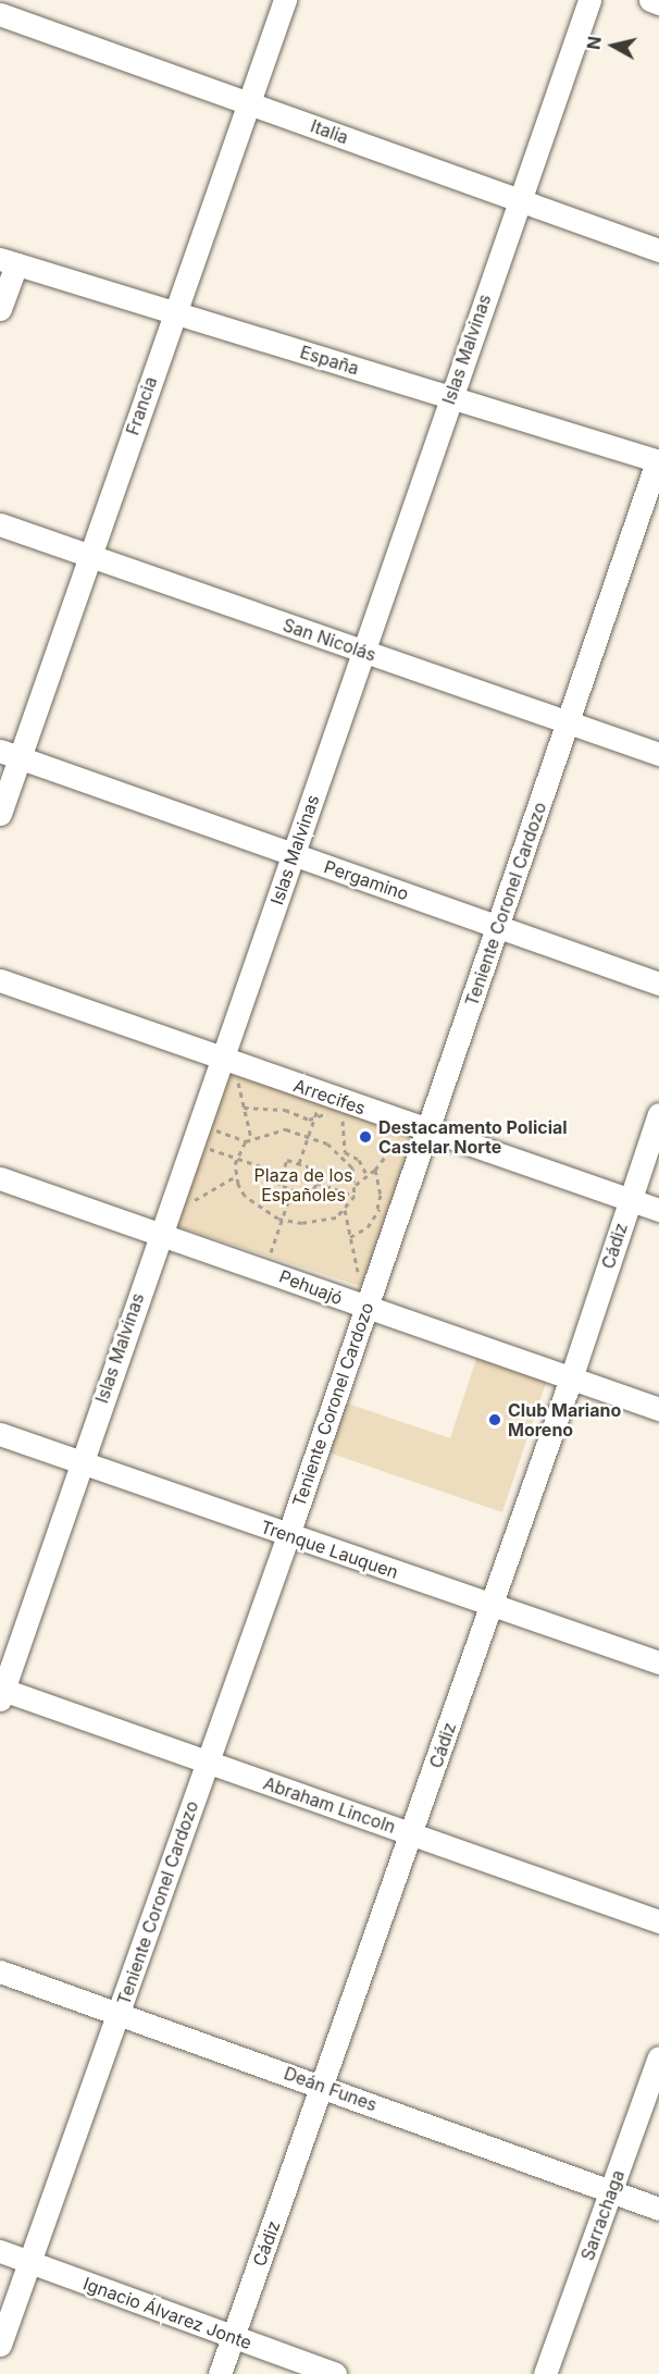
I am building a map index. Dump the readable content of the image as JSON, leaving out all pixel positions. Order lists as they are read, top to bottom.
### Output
{
  "streets": {
    "street": [
      "Italia",
      "Islas Malvinas",
      "España",
      "Francia",
      "San Nicolás",
      "Pergamino",
      "Teniente Coronel Cardozo",
      "Arrecifes",
      "Cádiz",
      "Pehuajó",
      "Trenque Lauquen",
      "Abraham Lincoln",
      "Deán Funes",
      "Sarrachaga",
      "Ignacio Álvarez Jonte"
    ]
  },
  "crossings": [
    ["Italia", "Islas Malvinas"],
    ["Italia", "Francia"],
    ["Islas Malvinas", "España"],
    ["Islas Malvinas", "San Nicolás"],
    ["Islas Malvinas", "Pergamino"],
    ["Islas Malvinas", "Arrecifes"],
    ["Islas Malvinas", "Pehuajó"],
    ["Islas Malvinas", "Trenque Lauquen"],
    ["Islas Malvinas", "Abraham Lincoln"],
    ["España", "Francia"],
    ["España", "Teniente Coronel Cardozo"],
    ["Francia", "San Nicolás"],
    ["Francia", "Pergamino"],
    ["San Nicolás", "Teniente Coronel Cardozo"],
    ["Pergamino", "Teniente Coronel Cardozo"],
    ["Teniente Coronel Cardozo", "Arrecifes"],
    ["Teniente Coronel Cardozo", "Pehuajó"],
    ["Teniente Coronel Cardozo", "Trenque Lauquen"],
    ["Teniente Coronel Cardozo", "Abraham Lincoln"],
    ["Teniente Coronel Cardozo", "Deán Funes"],
    ["Teniente Coronel Cardozo", "Ignacio Álvarez Jonte"],
    ["Arrecifes", "Cádiz"],
    ["Cádiz", "Pehuajó"],
    ["Cádiz", "Trenque Lauquen"],
    ["Cádiz", "Abraham Lincoln"],
    ["Cádiz", "Deán Funes"],
    ["Cádiz", "Ignacio Álvarez Jonte"],
    ["Deán Funes", "Sarrachaga"]
  ],
  "parks": ["Plaza de los Españoles"],
  "places": ["Destacamento Policial Castelar Norte", "Club Mariano Moreno"],
  "north": "left"
}
